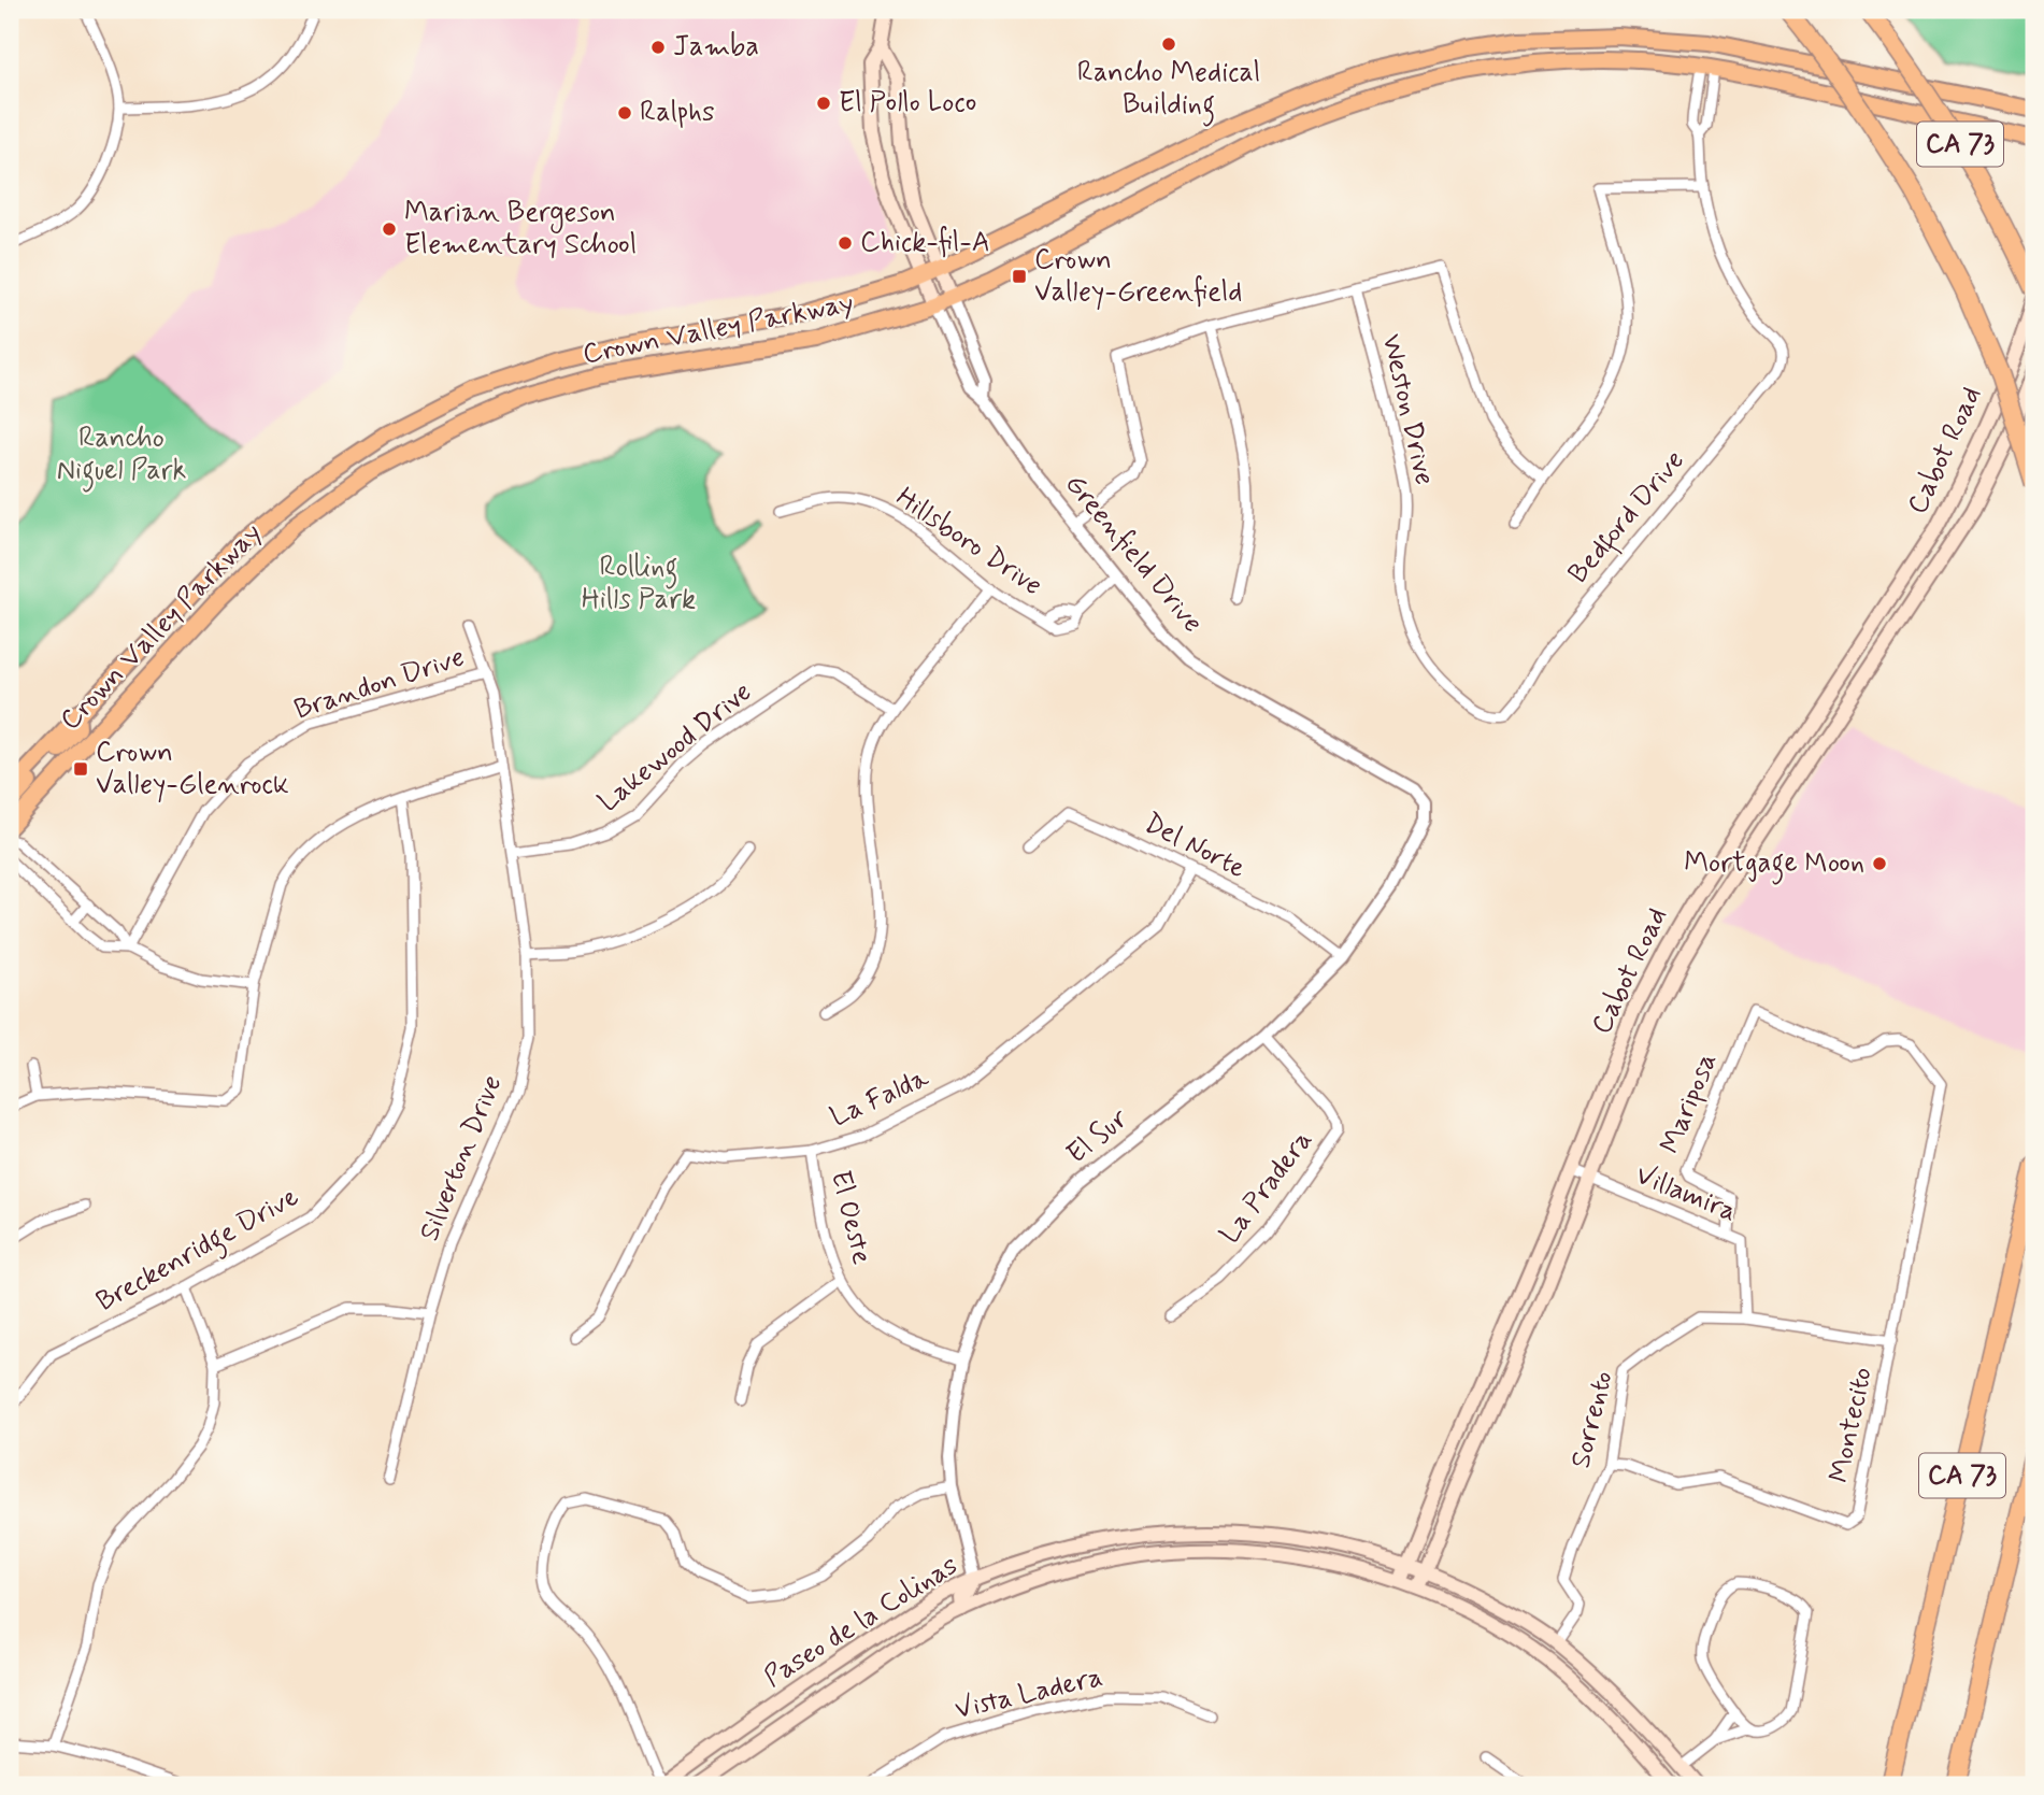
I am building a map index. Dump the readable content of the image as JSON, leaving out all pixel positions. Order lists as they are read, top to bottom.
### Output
{
  "streets": {
    "highway": ["CA 73"],
    "main road": [
      "Crown Valley Parkway",
      "Cabot Road",
      "Greenfield Drive",
      "Paseo de la Colinas"
    ],
    "street": [
      "Weston Drive",
      "Bedford Drive",
      "Hillsboro Drive",
      "Brandon Drive",
      "Lakewood Drive",
      "Del Norte",
      "La Falda",
      "Mariposa",
      "El Sur",
      "Silverton Drive",
      "La Pradera",
      "Villamira",
      "El Oeste",
      "Breckenridge Drive",
      "Sorrento",
      "Montecito",
      "Vista Ladera"
    ]
  },
  "crossings": [
    ["Crown Valley Parkway", "Greenfield Drive"],
    ["Weston Drive", "Bedford Drive"],
    ["Cabot Road", "Villamira"],
    ["Cabot Road", "Paseo de la Colinas"],
    ["Hillsboro Drive", "Greenfield Drive"],
    ["Greenfield Drive", "El Sur"],
    ["Brandon Drive", "Silverton Drive"],
    ["Lakewood Drive", "Silverton Drive"],
    ["Del Norte", "La Falda"],
    ["Del Norte", "El Sur"],
    ["La Falda", "El Oeste"],
    ["Mariposa", "Villamira"],
    ["Mariposa", "Montecito"],
    ["El Sur", "La Pradera"],
    ["El Sur", "El Oeste"],
    ["El Sur", "Paseo de la Colinas"],
    ["Villamira", "Sorrento"],
    ["Sorrento", "Montecito"],
    ["Sorrento", "Paseo de la Colinas"]
  ],
  "parks": ["Rancho Niguel Park", "Rolling Hills Park"],
  "places": {
    "other": [
      "Rancho Medical Building",
      "Jamba",
      "El Pollo Loco",
      "Ralphs",
      "Marian Bergeson Elementary School",
      "Chick-fil-A",
      "Mortgage Moon"
    ],
    "transit": ["Crown Valley-Greenfield", "Crown Valley-Glenrock"]
  }
}
